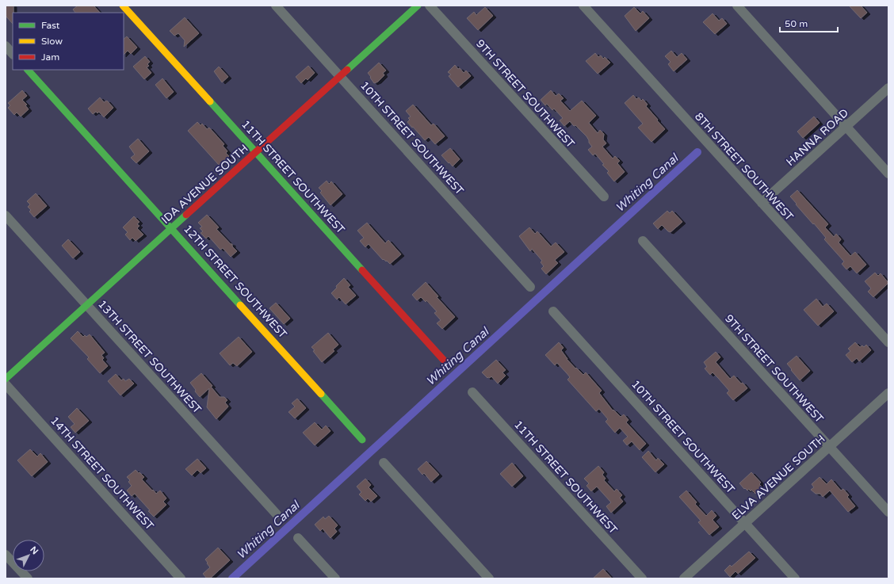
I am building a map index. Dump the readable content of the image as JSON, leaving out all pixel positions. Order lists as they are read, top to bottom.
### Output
{
  "streets": {
    "street": [
      "9TH STREET SOUTHWEST",
      "HANNA ROAD",
      "10TH STREET SOUTHWEST",
      "8TH STREET SOUTHWEST",
      "11TH STREET SOUTHWEST",
      "IDA AVENUE SOUTH",
      "12TH STREET SOUTHWEST",
      "13TH STREET SOUTHWEST",
      "14TH STREET SOUTHWEST",
      "ELVA AVENUE SOUTH"
    ]
  },
  "crossings": [
    ["9TH STREET SOUTHWEST", "ELVA AVENUE SOUTH"],
    ["HANNA ROAD", "8TH STREET SOUTHWEST"],
    ["10TH STREET SOUTHWEST", "IDA AVENUE SOUTH"],
    ["10TH STREET SOUTHWEST", "ELVA AVENUE SOUTH"],
    ["11TH STREET SOUTHWEST", "IDA AVENUE SOUTH"],
    ["IDA AVENUE SOUTH", "12TH STREET SOUTHWEST"],
    ["IDA AVENUE SOUTH", "13TH STREET SOUTHWEST"]
  ],
  "water": ["Whiting Canal"],
  "legend": ["Fast", "Slow", "Jam"],
  "scale_bar": "50 m",
  "north": "top right"
}
